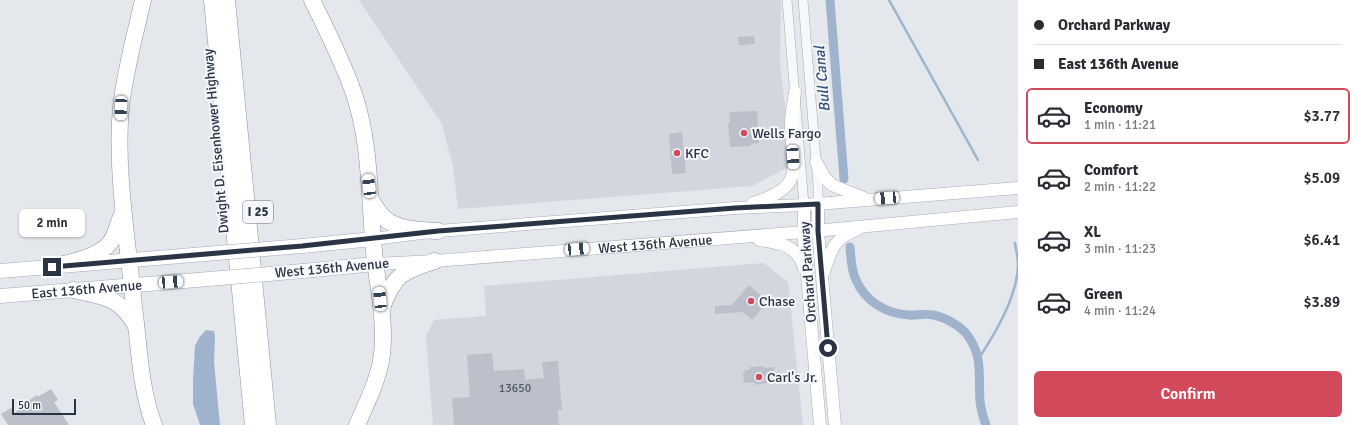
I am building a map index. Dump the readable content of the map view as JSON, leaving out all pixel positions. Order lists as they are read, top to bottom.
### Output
{
  "streets": {
    "highway": ["Dwight D. Eisenhower Highway", "I 25"],
    "main road": ["West 136th Avenue", "Orchard Parkway", "East 136th Avenue"]
  },
  "crossings": [
    ["West 136th Avenue", "Orchard Parkway"],
    ["West 136th Avenue", "East 136th Avenue"]
  ],
  "water": ["Bull Canal"],
  "places": [
    "Wells Fargo",
    "KFC",
    "Chase",
    "Carl's Jr."
  ],
  "house_numbers": ["13650"],
  "scale_bar": "50 m",
  "page": {
    "banner": ["Orchard Parkway", "East 136th Avenue"],
    "list": [
      {
        "name": "Economy",
        "note": "1 min · 11:21",
        "value": "$3.77"
      },
      {
        "name": "Comfort",
        "note": "2 min · 11:22",
        "value": "$5.09"
      },
      {
        "name": "XL",
        "note": "3 min · 11:23",
        "value": "$6.41"
      },
      {
        "name": "Green",
        "note": "4 min · 11:24",
        "value": "$3.89"
      }
    ],
    "bubble": "2 min",
    "buttons": "Confirm",
    "scale": "50 m"
  }
}
